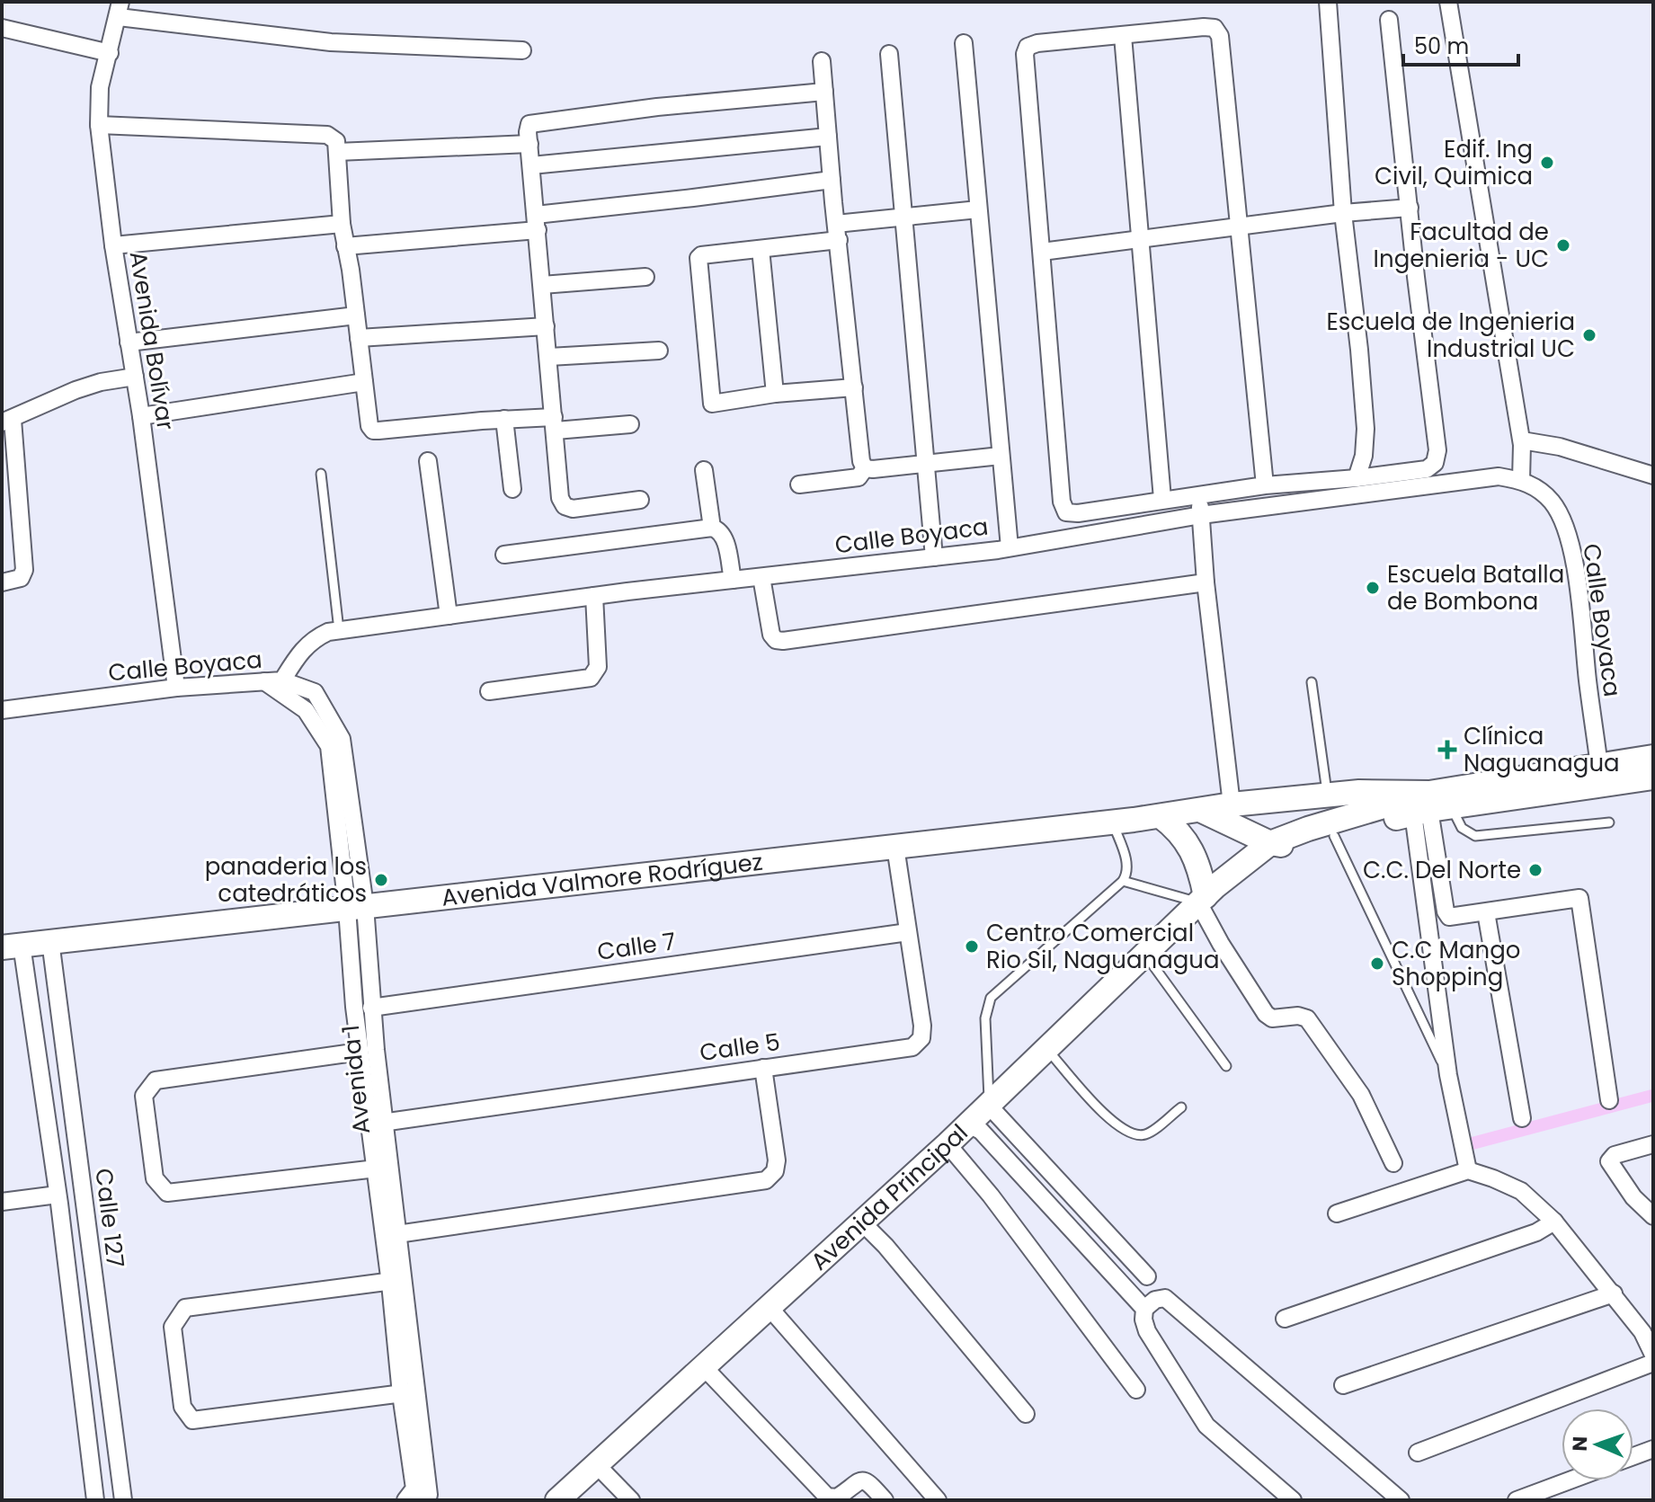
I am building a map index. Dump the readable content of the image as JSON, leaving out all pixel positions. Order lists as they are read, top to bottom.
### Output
{
  "streets": {
    "street": [
      "Avenida Bolívar",
      "Calle Boyaca",
      "Avenida Valmore Rodríguez",
      "Calle 7",
      "Calle 5",
      "Avenida 1",
      "Avenida Principal",
      "Calle 127"
    ]
  },
  "crossings": [
    ["Avenida Bolívar", "Calle Boyaca"],
    ["Calle Boyaca", "Avenida 1"],
    ["Avenida Valmore Rodríguez", "Calle 5"],
    ["Avenida Valmore Rodríguez", "Avenida 1"],
    ["Avenida Valmore Rodríguez", "Avenida Principal"],
    ["Avenida Valmore Rodríguez", "Calle 127"],
    ["Calle 7", "Calle 5"],
    ["Calle 7", "Avenida 1"],
    ["Calle 5", "Avenida 1"]
  ],
  "places": {
    "other": [
      "Edif. Ing Civil, Quimica",
      "Facultad de Ingenieria - UC",
      "Escuela de Ingenieria Industrial UC",
      "Escuela Batalla de Bombona",
      "C.C. Del Norte",
      "panaderia los catedráticos",
      "Centro Comercial Rio Sil, Naguanagua",
      "C.C Mango Shopping"
    ],
    "health": ["Clínica Naguanagua"]
  },
  "scale_bar": "50 m",
  "north": "left"
}
